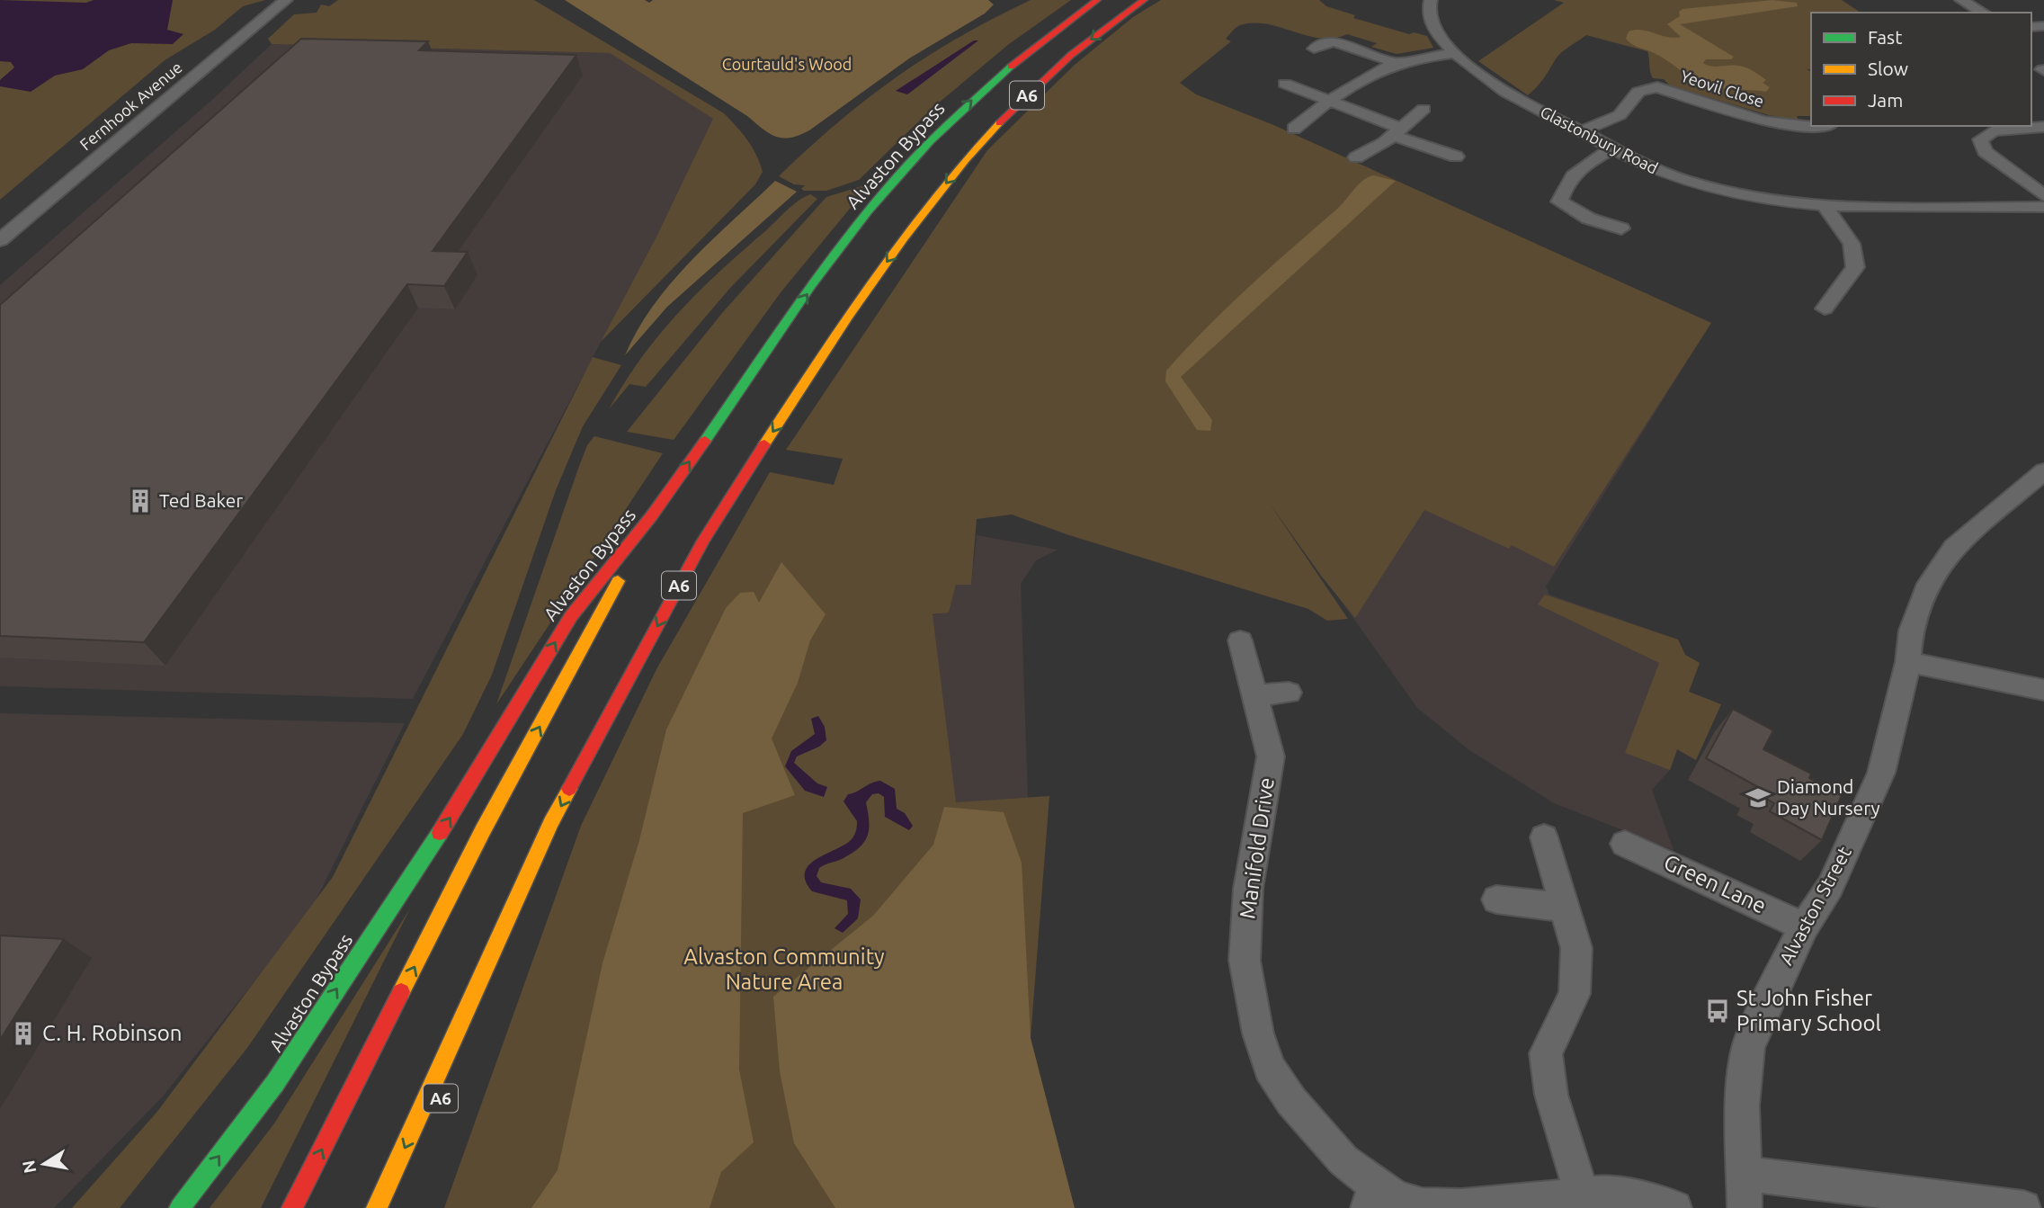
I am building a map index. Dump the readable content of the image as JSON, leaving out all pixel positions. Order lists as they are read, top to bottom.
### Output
{
  "streets": {
    "highway": ["A6", "Alvaston Bypass"],
    "street": [
      "Yeovil Close",
      "Fernhook Avenue",
      "Glastonbury Road",
      "Manifold Drive",
      "Green Lane",
      "Alvaston Street"
    ]
  },
  "crossings": [
    ["Yeovil Close", "Glastonbury Road"],
    ["Green Lane", "Alvaston Street"]
  ],
  "parks": ["Courtauld's Wood", "Alvaston Community Nature Area"],
  "places": {
    "building": ["Ted Baker", "C. H. Robinson"],
    "school or university": ["Diamond Day Nursery"],
    "bus stop": ["St John Fisher Primary School"]
  },
  "legend": ["Fast", "Slow", "Jam"],
  "north": "left"
}
